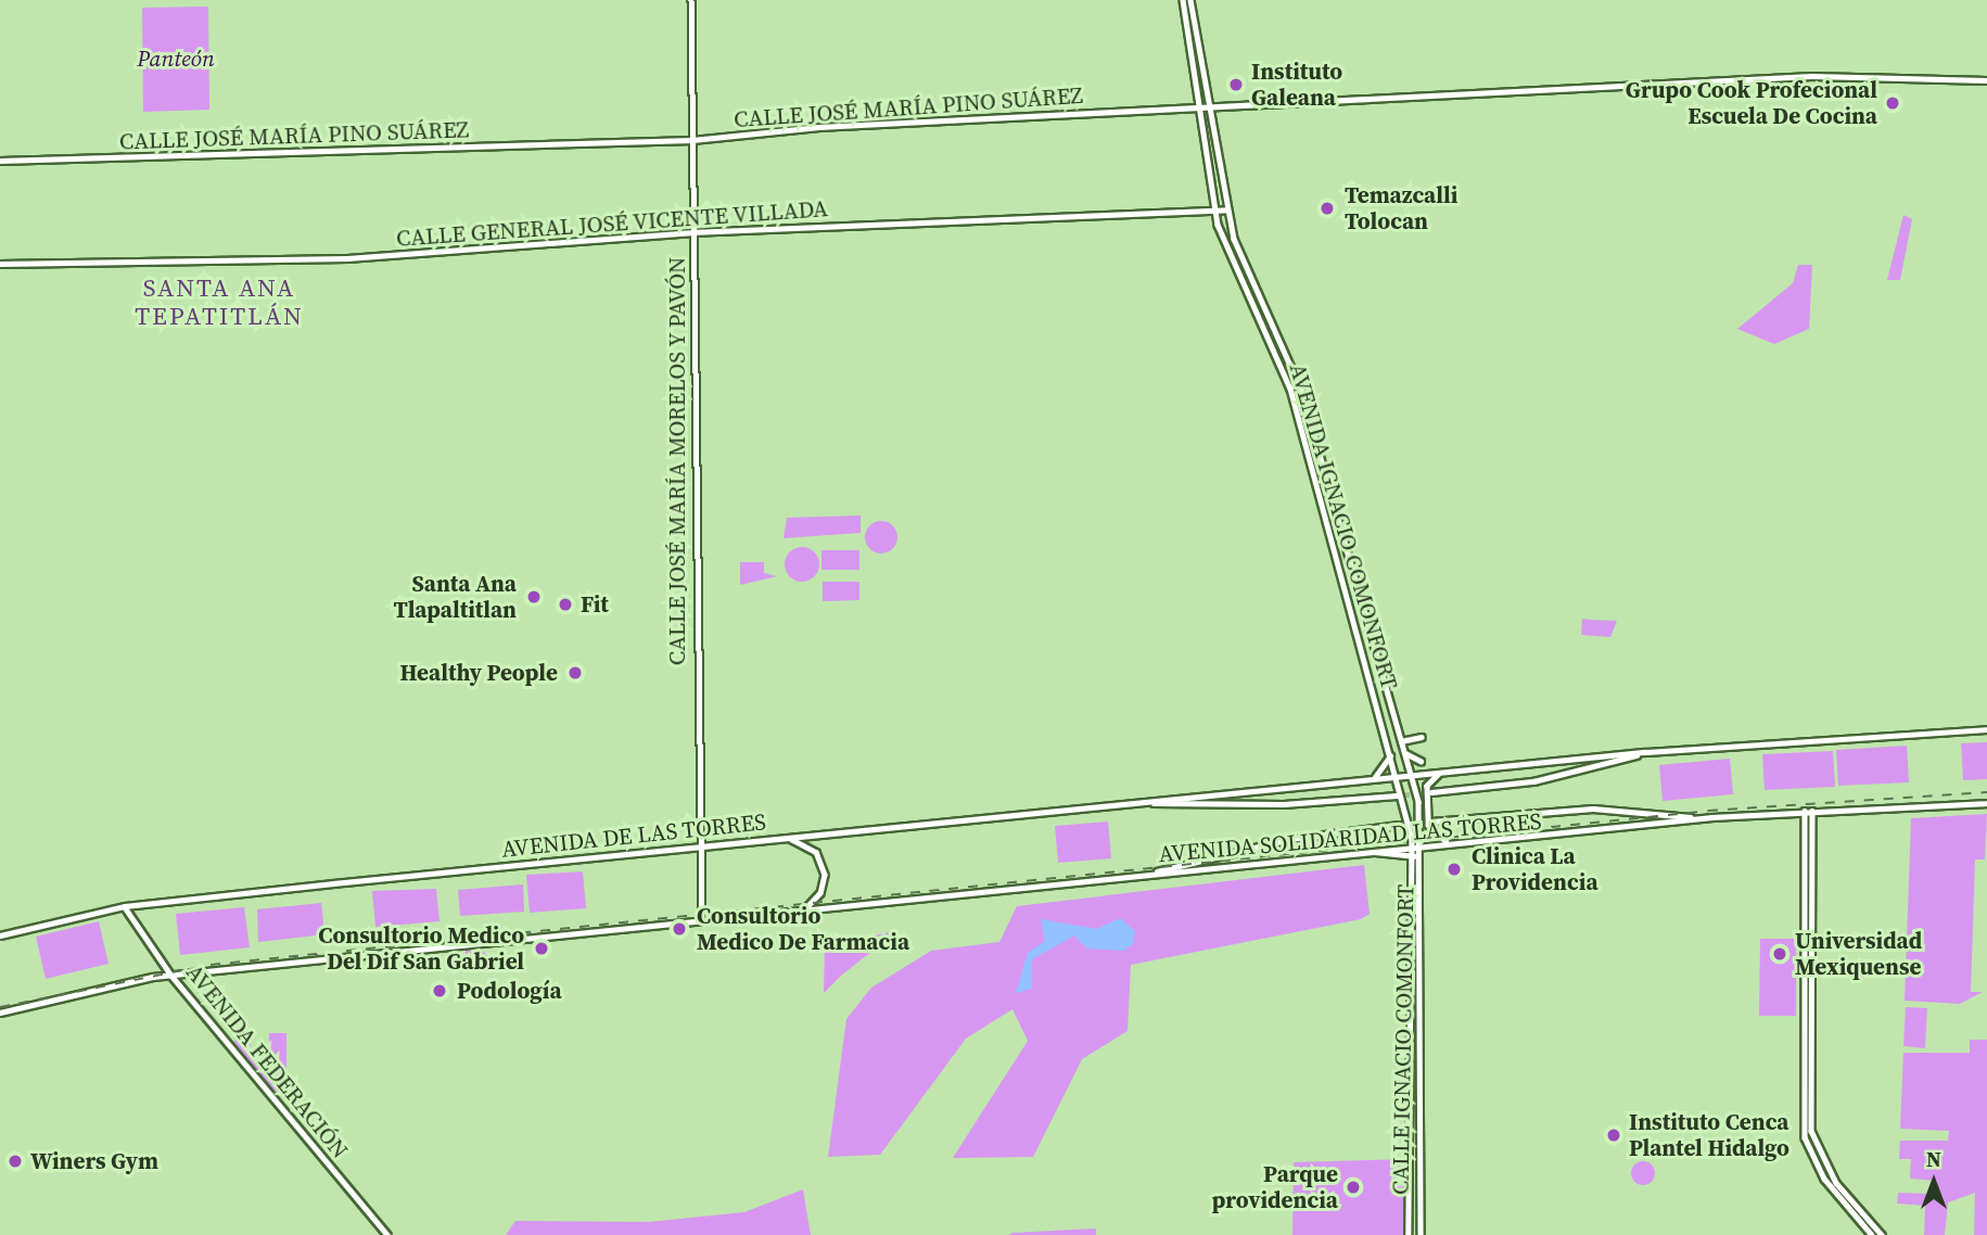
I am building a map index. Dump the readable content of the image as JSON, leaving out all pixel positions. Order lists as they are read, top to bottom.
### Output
{
  "streets": {
    "main road": [
      "CALLE JOSÉ MARÍA PINO SUÁREZ",
      "CALLE GENERAL JOSÉ VICENTE VILLADA",
      "CALLE JOSÉ MARÍA MORELOS Y PAVÓN",
      "AVENIDA IGNACIO COMONFORT",
      "AVENIDA DE LAS TORRES",
      "AVENIDA SOLIDARIDAD LAS TORRES",
      "CALLE IGNACIO COMONFORT",
      "AVENIDA FEDERACIÓN"
    ]
  },
  "crossings": [
    ["CALLE JOSÉ MARÍA PINO SUÁREZ", "CALLE JOSÉ MARÍA MORELOS Y PAVÓN"],
    ["CALLE JOSÉ MARÍA PINO SUÁREZ", "AVENIDA IGNACIO COMONFORT"],
    ["CALLE GENERAL JOSÉ VICENTE VILLADA", "CALLE JOSÉ MARÍA MORELOS Y PAVÓN"],
    ["CALLE GENERAL JOSÉ VICENTE VILLADA", "AVENIDA IGNACIO COMONFORT"],
    ["CALLE JOSÉ MARÍA MORELOS Y PAVÓN", "AVENIDA DE LAS TORRES"],
    ["AVENIDA IGNACIO COMONFORT", "AVENIDA SOLIDARIDAD LAS TORRES"],
    ["AVENIDA IGNACIO COMONFORT", "CALLE IGNACIO COMONFORT"],
    ["AVENIDA DE LAS TORRES", "AVENIDA SOLIDARIDAD LAS TORRES"],
    ["AVENIDA DE LAS TORRES", "AVENIDA FEDERACIÓN"],
    ["AVENIDA SOLIDARIDAD LAS TORRES", "CALLE IGNACIO COMONFORT"]
  ],
  "districts": ["SANTA ANA TEPATITLÁN"],
  "parks": ["Panteón"],
  "places": [
    "Instituto Galeana",
    "Grupo Cook Profecional Escuela De Cocina",
    "Temazcalli Tolocan",
    "Santa Ana Tlapaltitlan",
    "Fit",
    "Healthy People",
    "Clinica La Providencia",
    "Consultorio Medico De Farmacia",
    "Consultorio Medico Del Dif San Gabriel",
    "Universidad Mexiquense",
    "Podología",
    "Instituto Cenca Plantel Hidalgo",
    "Winers Gym",
    "Parque providencia"
  ],
  "north": "top"
}
